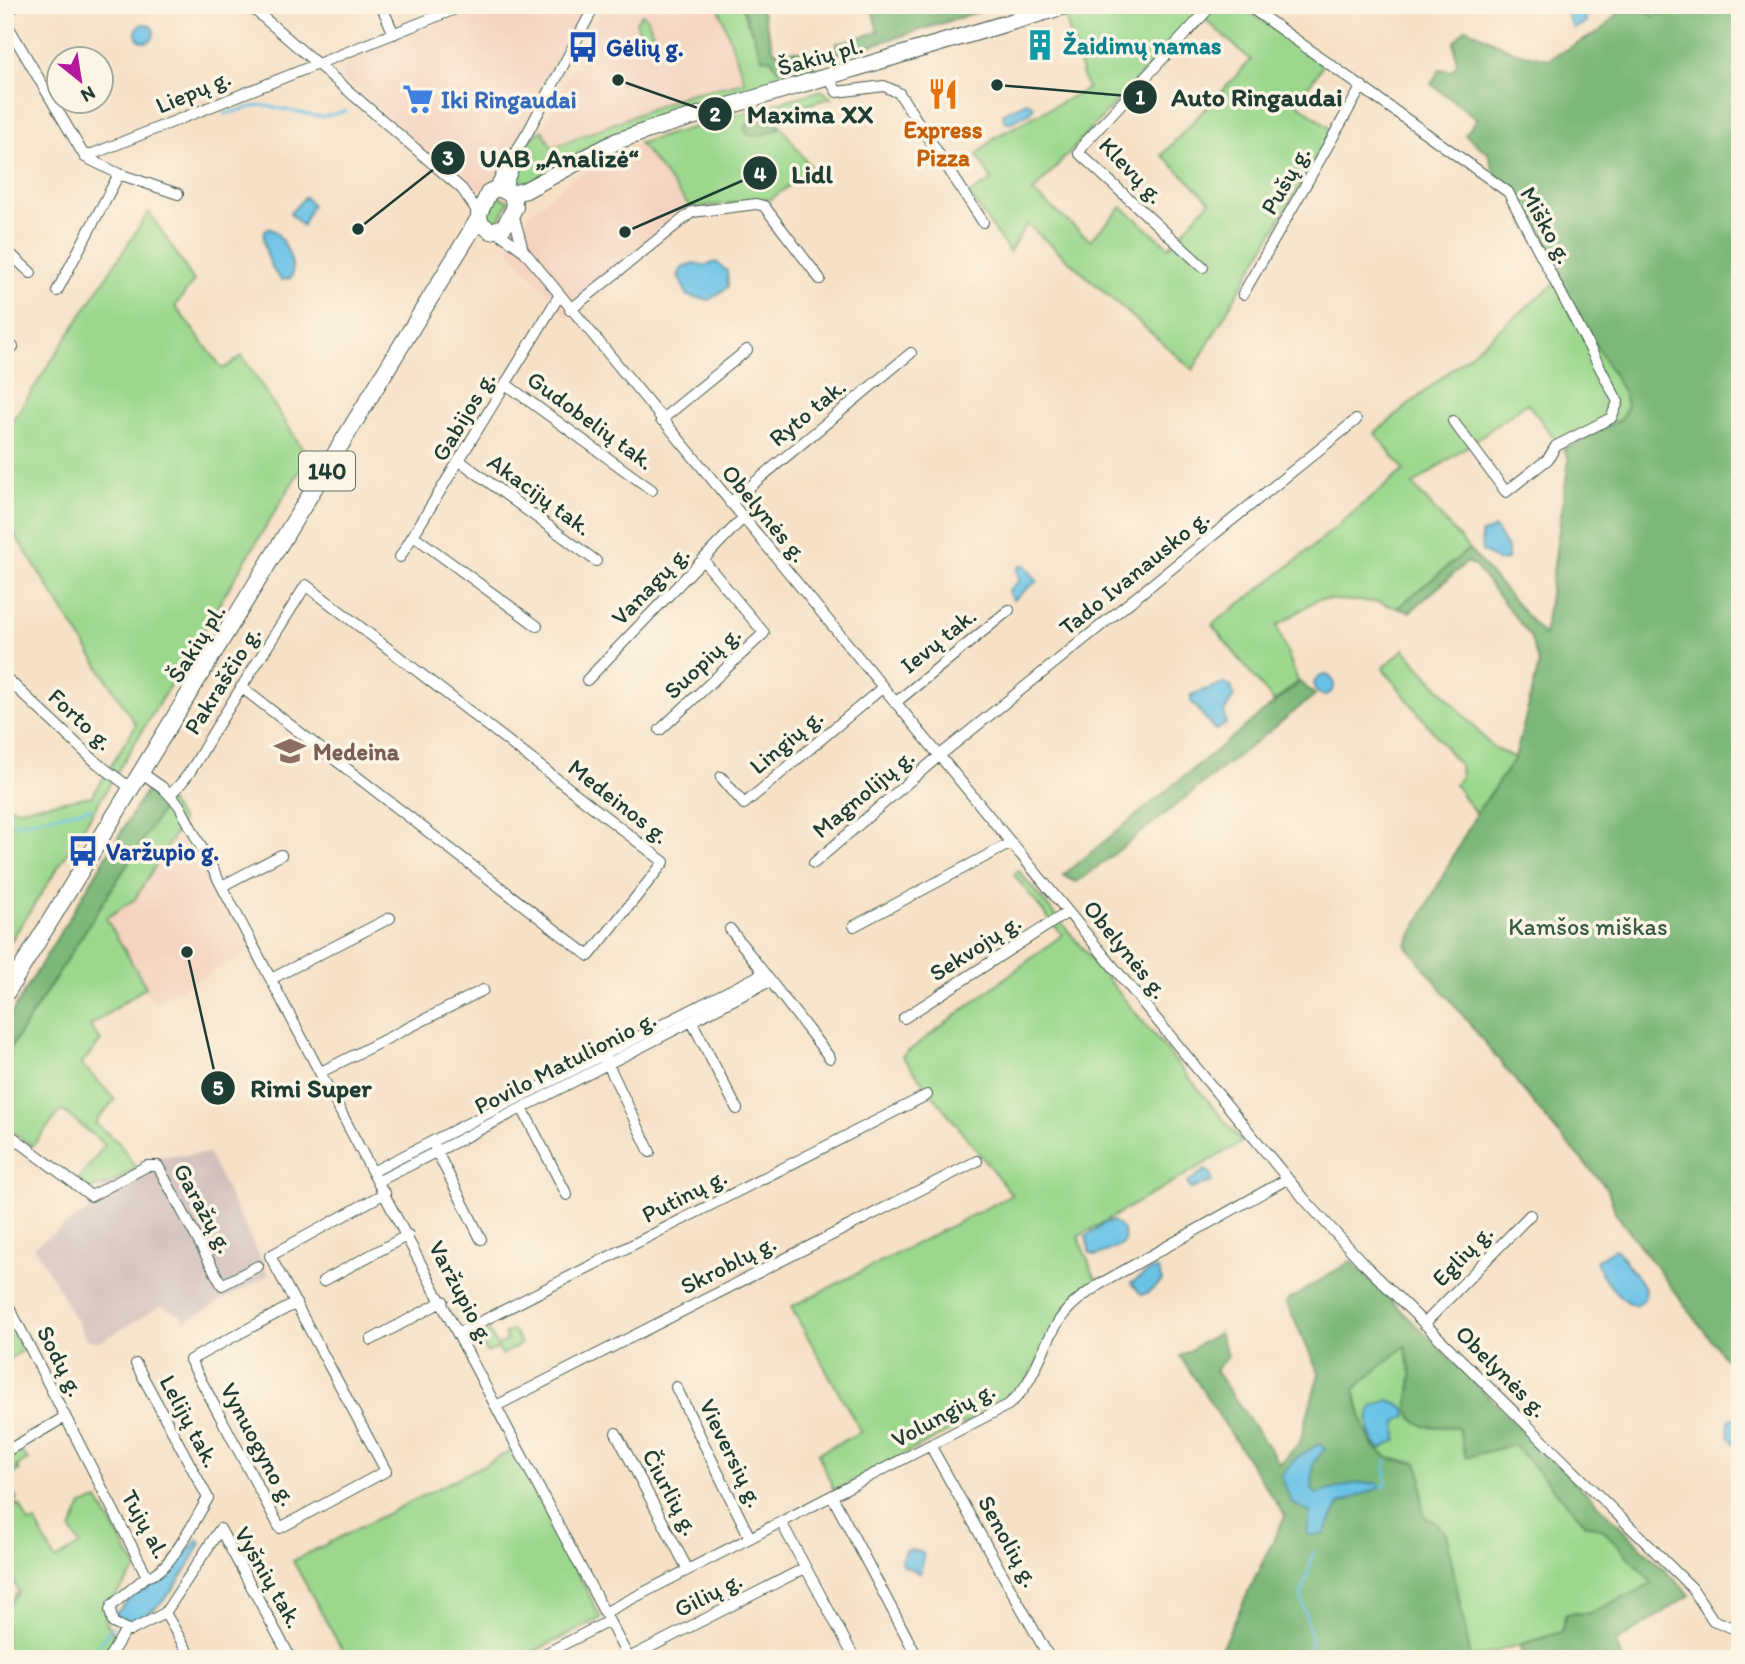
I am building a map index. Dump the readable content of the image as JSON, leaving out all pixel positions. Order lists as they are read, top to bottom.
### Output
{
  "streets": {
    "main road": ["Šakių pl.", "140"],
    "street": [
      "Liepų g.",
      "Klevų g.",
      "Pušų g.",
      "Miško g.",
      "Ryto tak.",
      "Gabijos g.",
      "Gudobelių tak.",
      "Akacijų tak.",
      "Obelynės g.",
      "Tado Ivanausko g.",
      "Vanagų g.",
      "Ievų tak.",
      "Suopių g.",
      "Pakraščio g.",
      "Forto g.",
      "Lingių g.",
      "Magnolijų g.",
      "Medeinos g.",
      "Sekvojų g.",
      "Povilo Matulionio g.",
      "Putinų g.",
      "Garažų g.",
      "Eglių g.",
      "Skroblų g.",
      "Varžupio g.",
      "Sodų g.",
      "Volungių g.",
      "Lelijų tak.",
      "Vynuogyno g.",
      "Vieversių g.",
      "Čiurlių g.",
      "Tujų al.",
      "Senolių g.",
      "Vyšnių tak.",
      "Gilių g."
    ]
  },
  "crossings": [
    ["Šakių pl.", "140"],
    ["Šakių pl.", "Obelynės g."],
    ["Šakių pl.", "Forto g."],
    ["Šakių pl.", "Varžupio g."],
    ["Pušų g.", "Miško g."],
    ["Ryto tak.", "Obelynės g."],
    ["Gabijos g.", "Gudobelių tak."],
    ["Gabijos g.", "Akacijų tak."],
    ["Gabijos g.", "Obelynės g."],
    ["140", "Obelynės g."],
    ["Obelynės g.", "Tado Ivanausko g."],
    ["Obelynės g.", "Vanagų g."],
    ["Obelynės g.", "Ievų tak."],
    ["Obelynės g.", "Lingių g."],
    ["Obelynės g.", "Magnolijų g."],
    ["Obelynės g.", "Sekvojų g."],
    ["Obelynės g.", "Eglių g."],
    ["Obelynės g.", "Volungių g."],
    ["Tado Ivanausko g.", "Magnolijų g."],
    ["Vanagų g.", "Suopių g."],
    ["Pakraščio g.", "Medeinos g."],
    ["Pakraščio g.", "Varžupio g."],
    ["Povilo Matulionio g.", "Varžupio g."],
    ["Putinų g.", "Varžupio g."],
    ["Skroblų g.", "Varžupio g."],
    ["Varžupio g.", "Volungių g."],
    ["Varžupio g.", "Vynuogyno g."],
    ["Varžupio g.", "Gilių g."],
    ["Sodų g.", "Tujų al."],
    ["Volungių g.", "Vieversių g."],
    ["Volungių g.", "Čiurlių g."],
    ["Volungių g.", "Senolių g."],
    ["Lelijų tak.", "Tujų al."]
  ],
  "parks": ["Kamšos miškas"],
  "places": {
    "building": ["Žaidimų namas"],
    "bus stop": ["Gėlių g.", "Varžupio g."],
    "other": [
      "Maxima XX",
      "Auto Ringaudai",
      "UAB „Analizė“",
      "Lidl",
      "Rimi Super"
    ],
    "restaurant": ["Express Pizza"],
    "supermarket": ["Iki Ringaudai"],
    "school or university": ["Medeina"]
  },
  "north": "bottom right"
}
